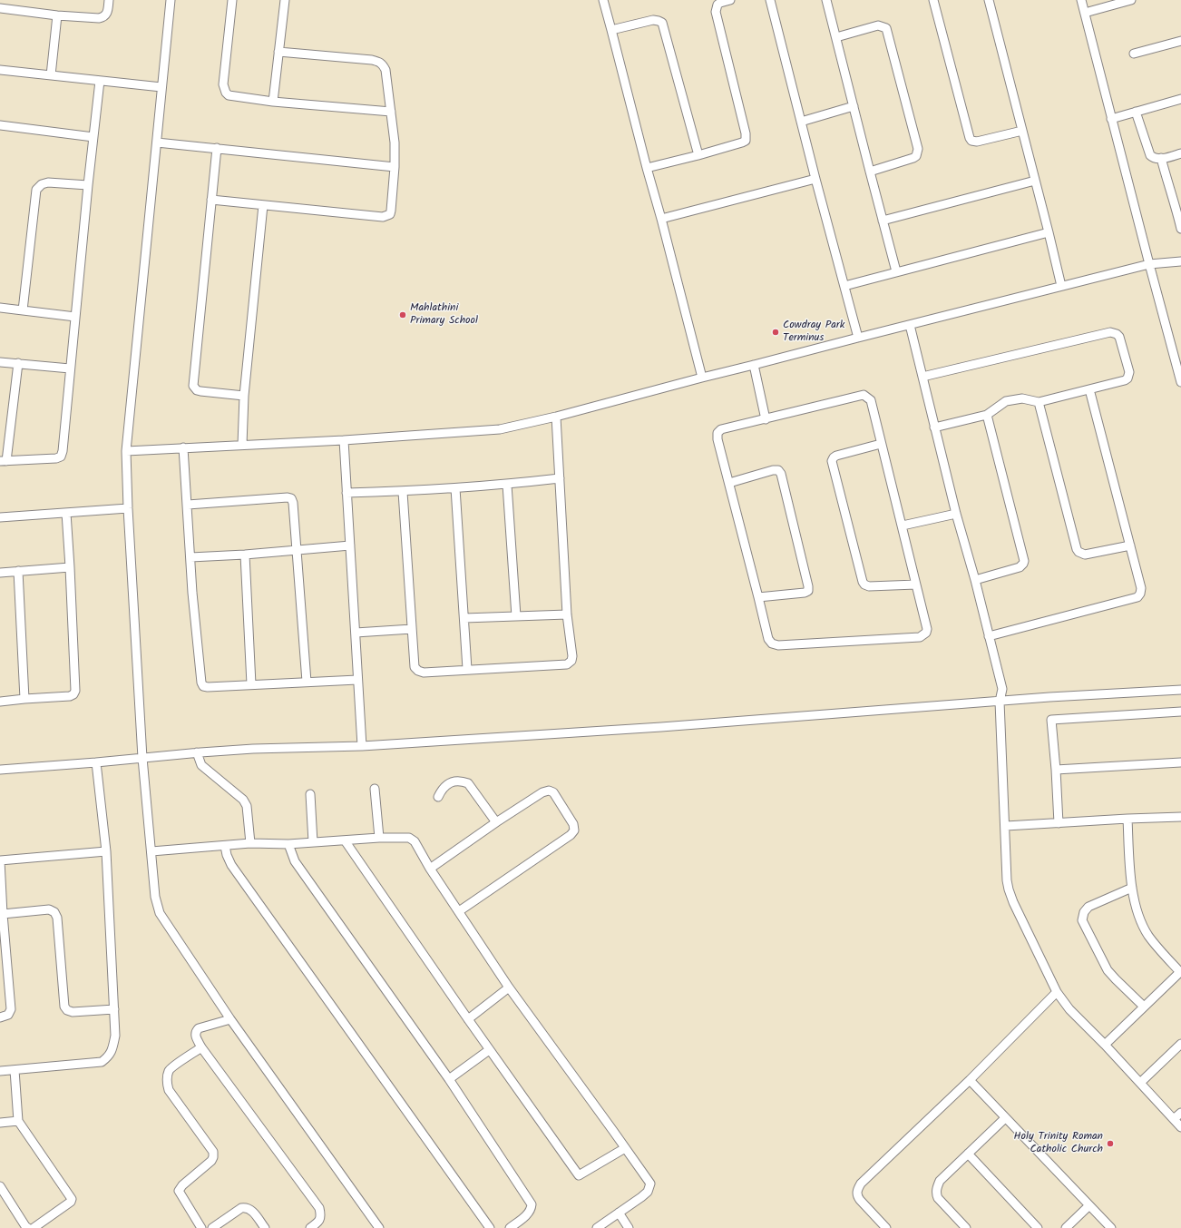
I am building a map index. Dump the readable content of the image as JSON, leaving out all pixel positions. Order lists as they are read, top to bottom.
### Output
{
  "places": ["Mahlathini Primary School", "Cowdray Park Terminus", "Holy Trinity Roman Catholic Church"]
}
